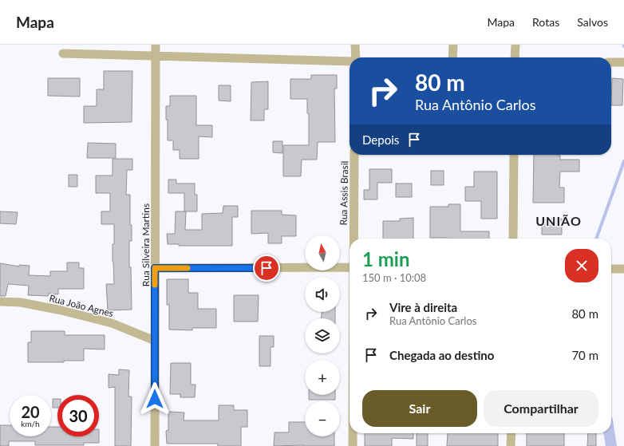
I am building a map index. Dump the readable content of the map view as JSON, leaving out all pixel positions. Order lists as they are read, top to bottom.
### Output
{
  "streets": {
    "street": ["Rua Assis Brasil", "Rua Silveira Martins", "Rua João Agnes"]
  },
  "crossings": [
    ["Rua Silveira Martins", "Rua João Agnes"]
  ],
  "districts": ["UNIÃO"],
  "north": "top",
  "page": {
    "header": "Mapa",
    "nav": ["Mapa", "Rotas", "Salvos"],
    "turn": ["80 m", "Rua Antônio Carlos"],
    "then": "Depois",
    "map_buttons": ["+", "−"],
    "heading": ["1 min", "150 m · 10:08"],
    "list": [
      {
        "name": "Vire à direita",
        "note": "Rua Antônio Carlos",
        "value": "80 m"
      },
      {
        "name": "Chegada ao destino",
        "value": "70 m"
      }
    ],
    "buttons": ["Sair", "Compartilhar"],
    "speed": "20 km/h",
    "limit": "30"
  }
}
